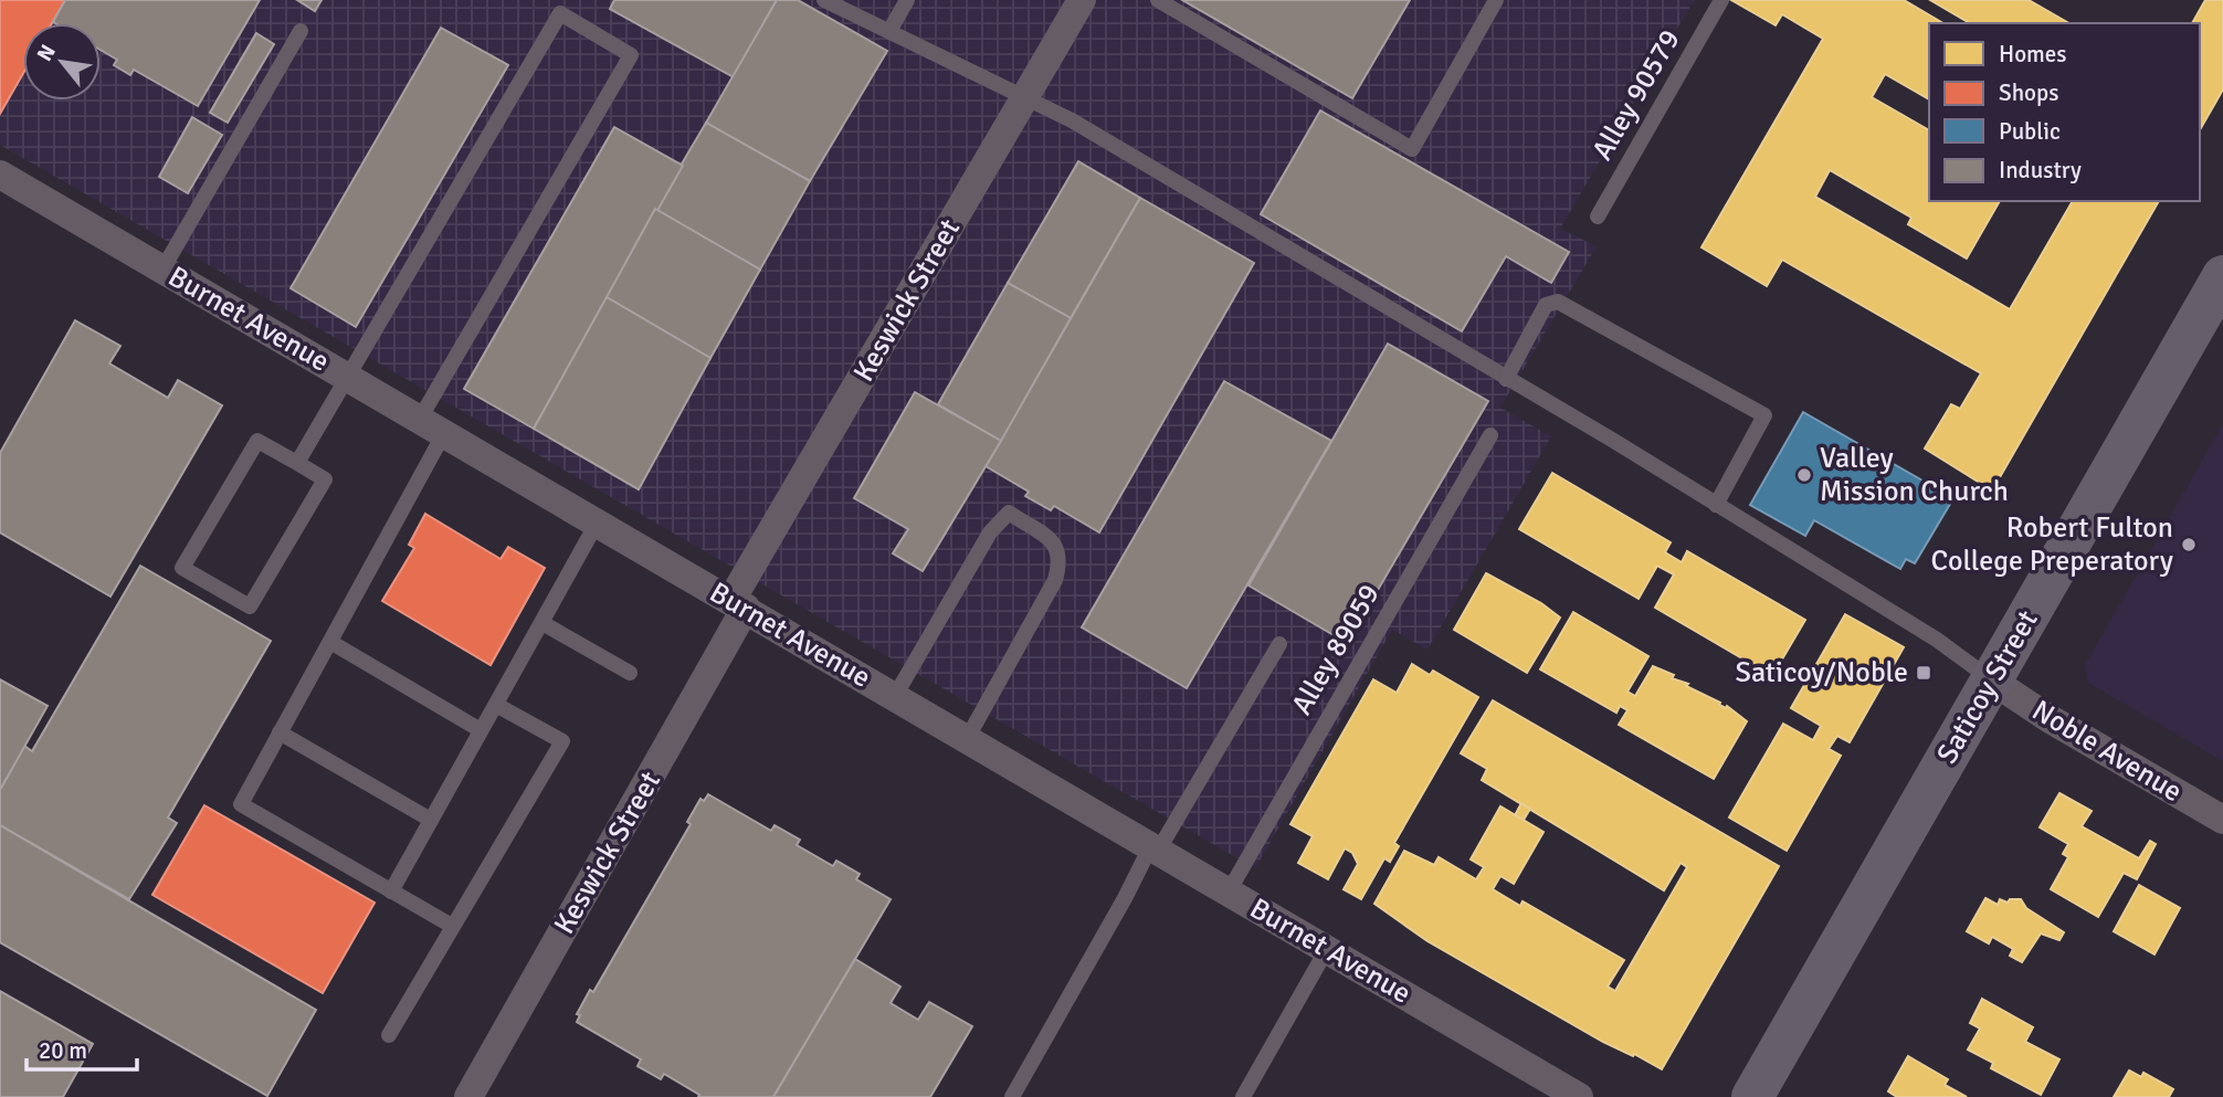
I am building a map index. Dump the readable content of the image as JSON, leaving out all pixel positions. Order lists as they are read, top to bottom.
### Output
{
  "streets": {
    "main road": ["Saticoy Street"],
    "street": ["Keswick Street", "Burnet Avenue", "Noble Avenue"],
    "lane": ["Alley 90579", "Alley 89059"]
  },
  "crossings": [
    ["Keswick Street", "Burnet Avenue"],
    ["Burnet Avenue", "Alley 89059"],
    ["Saticoy Street", "Noble Avenue"]
  ],
  "places": {
    "other": ["Valley Mission Church", "Robert Fulton College Preperatory"],
    "transit": ["Saticoy/Noble"]
  },
  "legend": [
    "Homes",
    "Shops",
    "Public",
    "Industry"
  ],
  "scale_bar": "20 m",
  "north": "top left"
}
